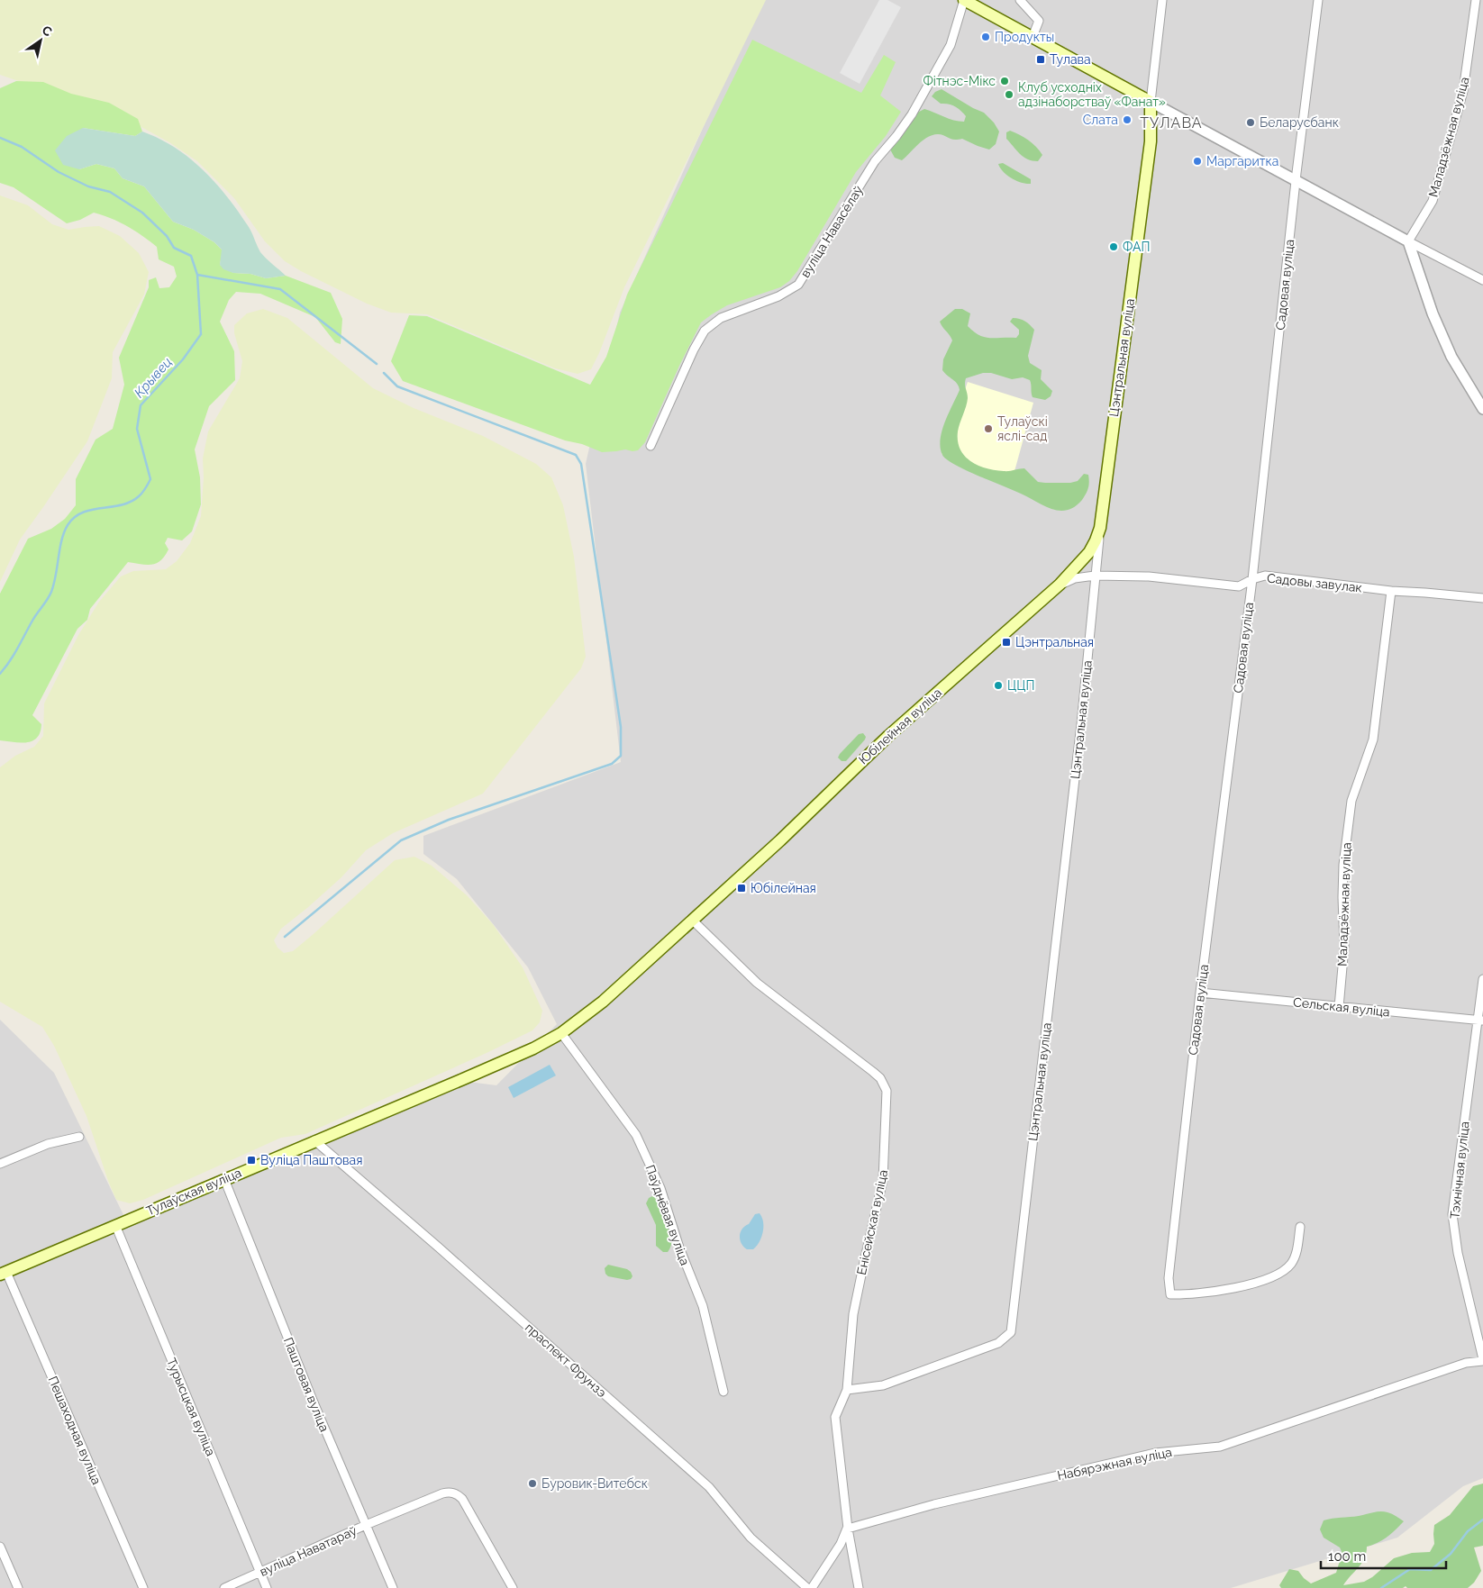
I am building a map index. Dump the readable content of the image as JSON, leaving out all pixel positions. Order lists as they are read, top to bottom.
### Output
{
  "streets": {
    "main road": ["Цэнтральная вуліца", "Юбілейная вуліца", "Тулаўская вуліца"],
    "street": [
      "Маладзёжная вуліца",
      "вуліца Навасёлаў",
      "Садовая вуліца",
      "Садовы завулак",
      "Сельская вуліца",
      "Тэхнічная вуліца",
      "Паўднёвая вуліца",
      "Енісейская вуліца",
      "праспект Фрунзэ",
      "Паштовая вуліца",
      "Турысцкая вуліца",
      "Пешаходная вуліца",
      "Набярэжная вуліца",
      "вуліца Наватараў"
    ]
  },
  "crossings": [
    ["Маладзёжная вуліца", "Садовы завулак"],
    ["Маладзёжная вуліца", "Сельская вуліца"],
    ["Садовая вуліца", "Садовы завулак"],
    ["Садовая вуліца", "Сельская вуліца"],
    ["Цэнтральная вуліца", "Садовы завулак"],
    ["Цэнтральная вуліца", "Юбілейная вуліца"],
    ["Цэнтральная вуліца", "Енісейская вуліца"],
    ["Садовы завулак", "Юбілейная вуліца"],
    ["Юбілейная вуліца", "Тулаўская вуліца"],
    ["Юбілейная вуліца", "Паўднёвая вуліца"],
    ["Юбілейная вуліца", "Енісейская вуліца"],
    ["Сельская вуліца", "Тэхнічная вуліца"],
    ["Тэхнічная вуліца", "Набярэжная вуліца"],
    ["Тулаўская вуліца", "Паўднёвая вуліца"],
    ["Тулаўская вуліца", "праспект Фрунзэ"],
    ["Тулаўская вуліца", "Паштовая вуліца"],
    ["Тулаўская вуліца", "Турысцкая вуліца"],
    ["Тулаўская вуліца", "Пешаходная вуліца"],
    ["Енісейская вуліца", "Набярэжная вуліца"],
    ["Паштовая вуліца", "вуліца Наватараў"],
    ["Турысцкая вуліца", "вуліца Наватараў"]
  ],
  "districts": ["ТУЛАВА"],
  "water": ["Крывец"],
  "places": {
    "other": [
      "Продукты",
      "Фітнэс-Мікс",
      "Клуб усходніх адзінаборстваў «Фанат»",
      "Слата",
      "Беларусбанк",
      "Маргаритка",
      "ФАП",
      "Тулаўскі яслі-сад",
      "ЦЦП",
      "Буровик-Витебск"
    ],
    "transit": [
      "Тулава",
      "Цэнтральная",
      "Юбілейная",
      "Вуліца Паштовая"
    ]
  },
  "scale_bar": "100 m",
  "north": "top right"
}
